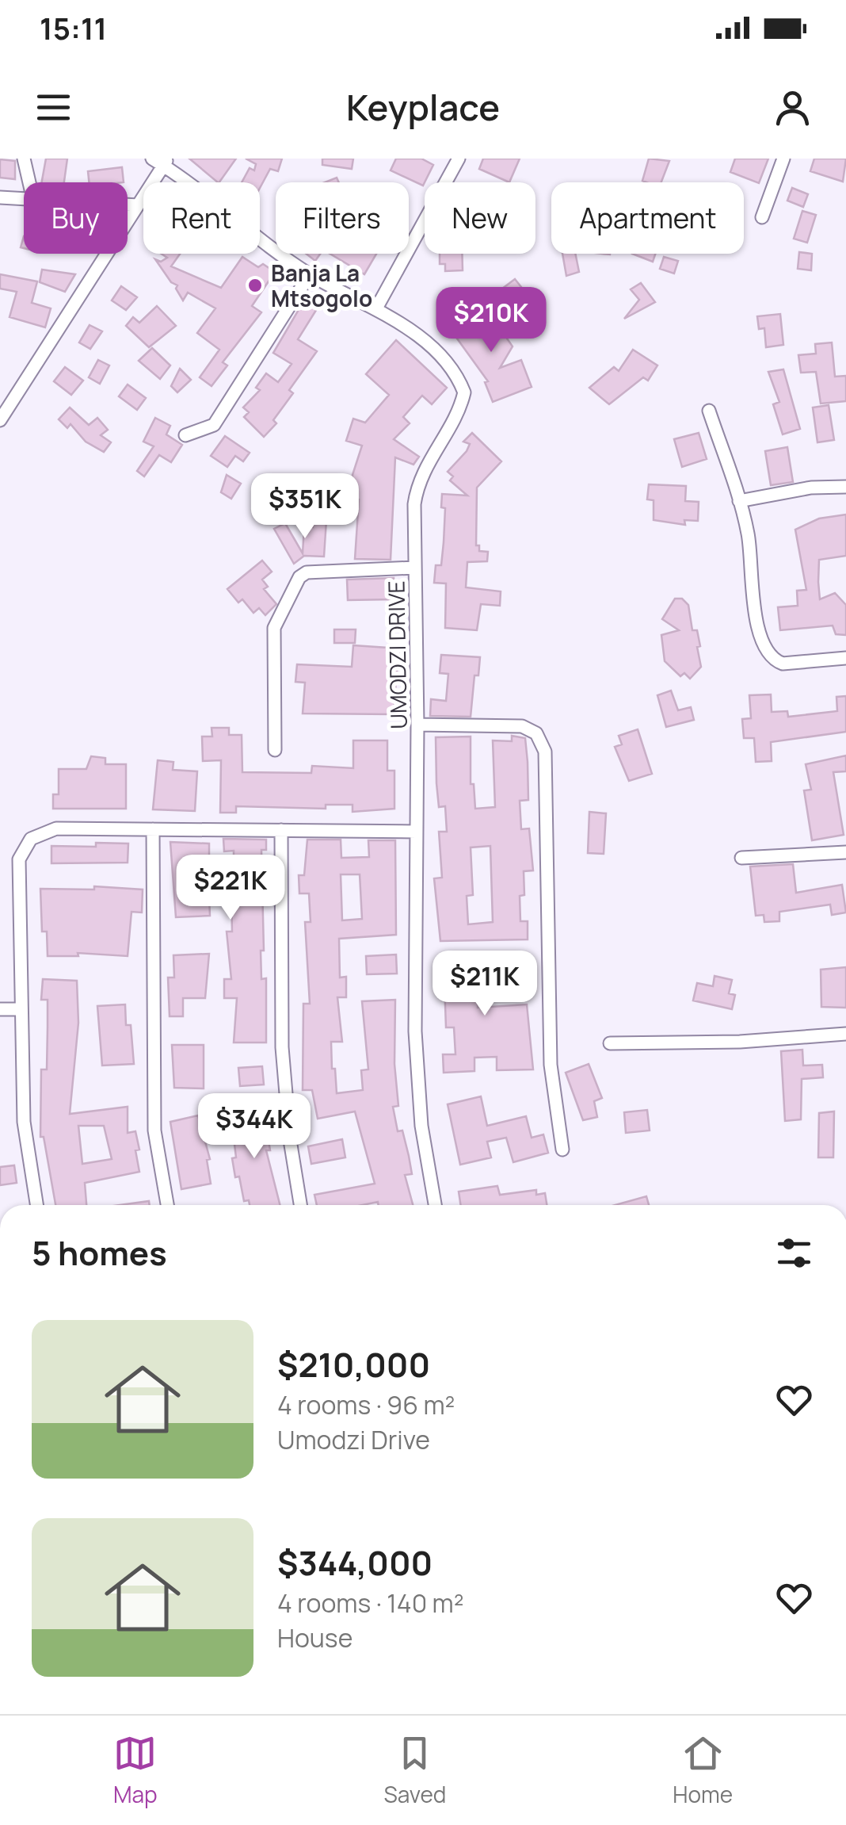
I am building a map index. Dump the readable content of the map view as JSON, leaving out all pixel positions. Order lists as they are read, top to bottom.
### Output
{
  "streets": {
    "street": ["UMODZI DRIVE"]
  },
  "places": ["Banja La Mtsogolo"],
  "page": {
    "status": "15:11",
    "header": "Keyplace",
    "chip": [
      "Buy",
      "Rent",
      "Filters",
      "New",
      "Apartment"
    ],
    "price": [
      "$210K",
      "$351K",
      "$221K",
      "$211K",
      "$344K"
    ],
    "heading": "5 homes",
    "list": [
      {
        "name": "$210,000",
        "note": "4 rooms · 96 m² · Umodzi Drive"
      },
      {
        "name": "$344,000",
        "note": "4 rooms · 140 m² · House"
      }
    ],
    "tabs": ["Map", "Saved", "Home"]
  }
}
